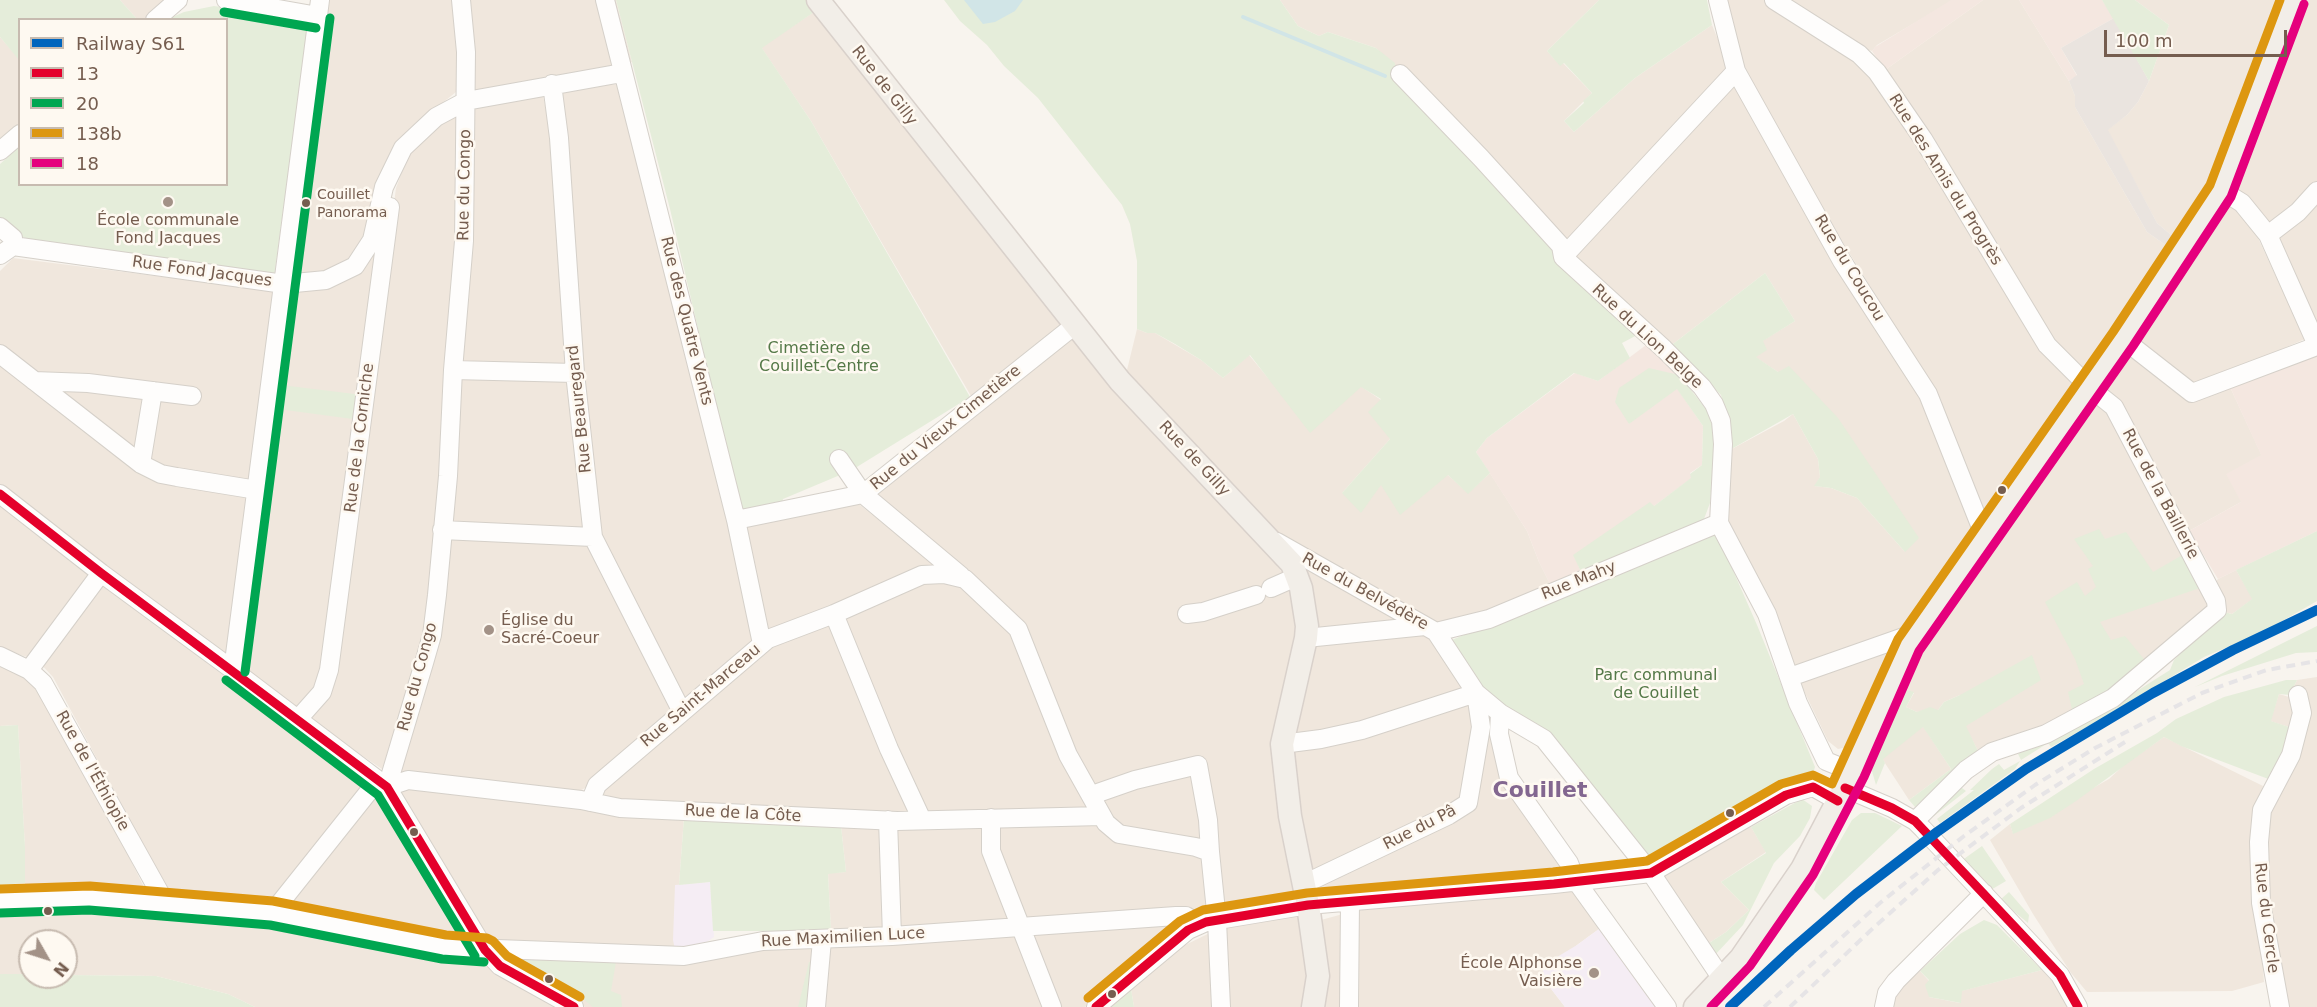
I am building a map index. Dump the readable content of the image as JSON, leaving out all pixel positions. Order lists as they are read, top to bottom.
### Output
{
  "streets": {
    "main road": ["Rue de Gilly"],
    "street": [
      "Rue des Amis du Progrès",
      "Rue du Congo",
      "Rue du Coucou",
      "Rue Fond Jacques",
      "Rue des Quatre Vents",
      "Rue du Lion Belge",
      "Rue Beauregard",
      "Rue du Vieux Cimetière",
      "Rue de la Corniche",
      "Rue de la Baillerie",
      "Rue Mahy",
      "Rue du Belvédère",
      "Rue Saint-Marceau",
      "Rue de l'Éthiopie",
      "Rue de la Côte",
      "Rue du Pâ",
      "Rue du Cercle",
      "Rue Maximilien Luce"
    ]
  },
  "crossings": [
    ["Rue de Gilly", "Rue du Vieux Cimetière"],
    ["Rue de Gilly", "Rue Mahy"],
    ["Rue de Gilly", "Rue du Belvédère"],
    ["Rue de Gilly", "Rue du Pâ"],
    ["Rue des Amis du Progrès", "Rue de la Baillerie"],
    ["Rue du Congo", "Rue de la Côte"],
    ["Rue Fond Jacques", "Rue de la Corniche"],
    ["Rue des Quatre Vents", "Rue du Vieux Cimetière"],
    ["Rue des Quatre Vents", "Rue Saint-Marceau"],
    ["Rue du Lion Belge", "Rue Mahy"],
    ["Rue Beauregard", "Rue Saint-Marceau"],
    ["Rue Mahy", "Rue du Belvédère"],
    ["Rue du Belvédère", "Rue du Pâ"],
    ["Rue Saint-Marceau", "Rue de la Côte"],
    ["Rue de l'Éthiopie", "Rue Maximilien Luce"]
  ],
  "districts": ["Couillet"],
  "parks": ["Cimetière de Couillet-Centre", "Parc communal de Couillet"],
  "places": [
    "École communale Fond Jacques",
    "Couillet Panorama",
    "Église du Sacré-Coeur",
    "École Alphonse Vaisière"
  ],
  "lines": [
    "transit line 138b",
    "transit line 18",
    "transit line 20",
    "transit line 13",
    "rail line S61"
  ],
  "legend": [
    "Railway S61",
    "13",
    "20",
    "138b",
    "18"
  ],
  "scale_bar": "100 m",
  "north": "bottom right"
}
